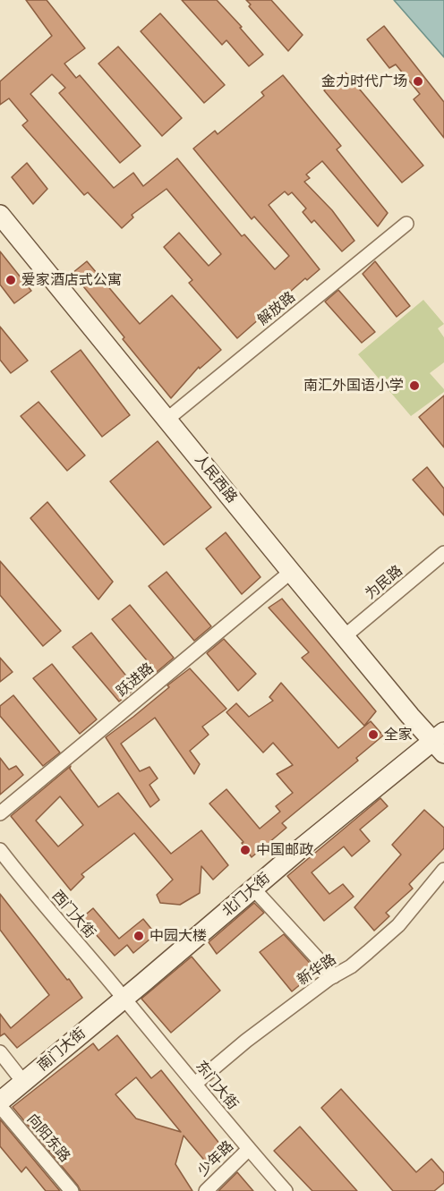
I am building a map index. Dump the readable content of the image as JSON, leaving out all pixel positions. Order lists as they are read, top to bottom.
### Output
{
  "streets": {
    "street": [
      "解放路",
      "人民西路",
      "为民路",
      "跃进路",
      "北门大街",
      "西门大街",
      "新华路",
      "南门大街",
      "东门大街",
      "向阳东路",
      "少年路"
    ]
  },
  "crossings": [
    ["解放路", "人民西路"],
    ["人民西路", "为民路"],
    ["人民西路", "跃进路"],
    ["人民西路", "北门大街"],
    ["北门大街", "西门大街"],
    ["北门大街", "南门大街"],
    ["北门大街", "东门大街"],
    ["西门大街", "南门大街"],
    ["西门大街", "东门大街"],
    ["新华路", "东门大街"],
    ["南门大街", "东门大街"],
    ["东门大街", "少年路"]
  ],
  "places": [
    "金力时代广场",
    "爱家酒店式公寓",
    "南汇外国语小学",
    "全家",
    "中国邮政",
    "中园大楼"
  ]
}
